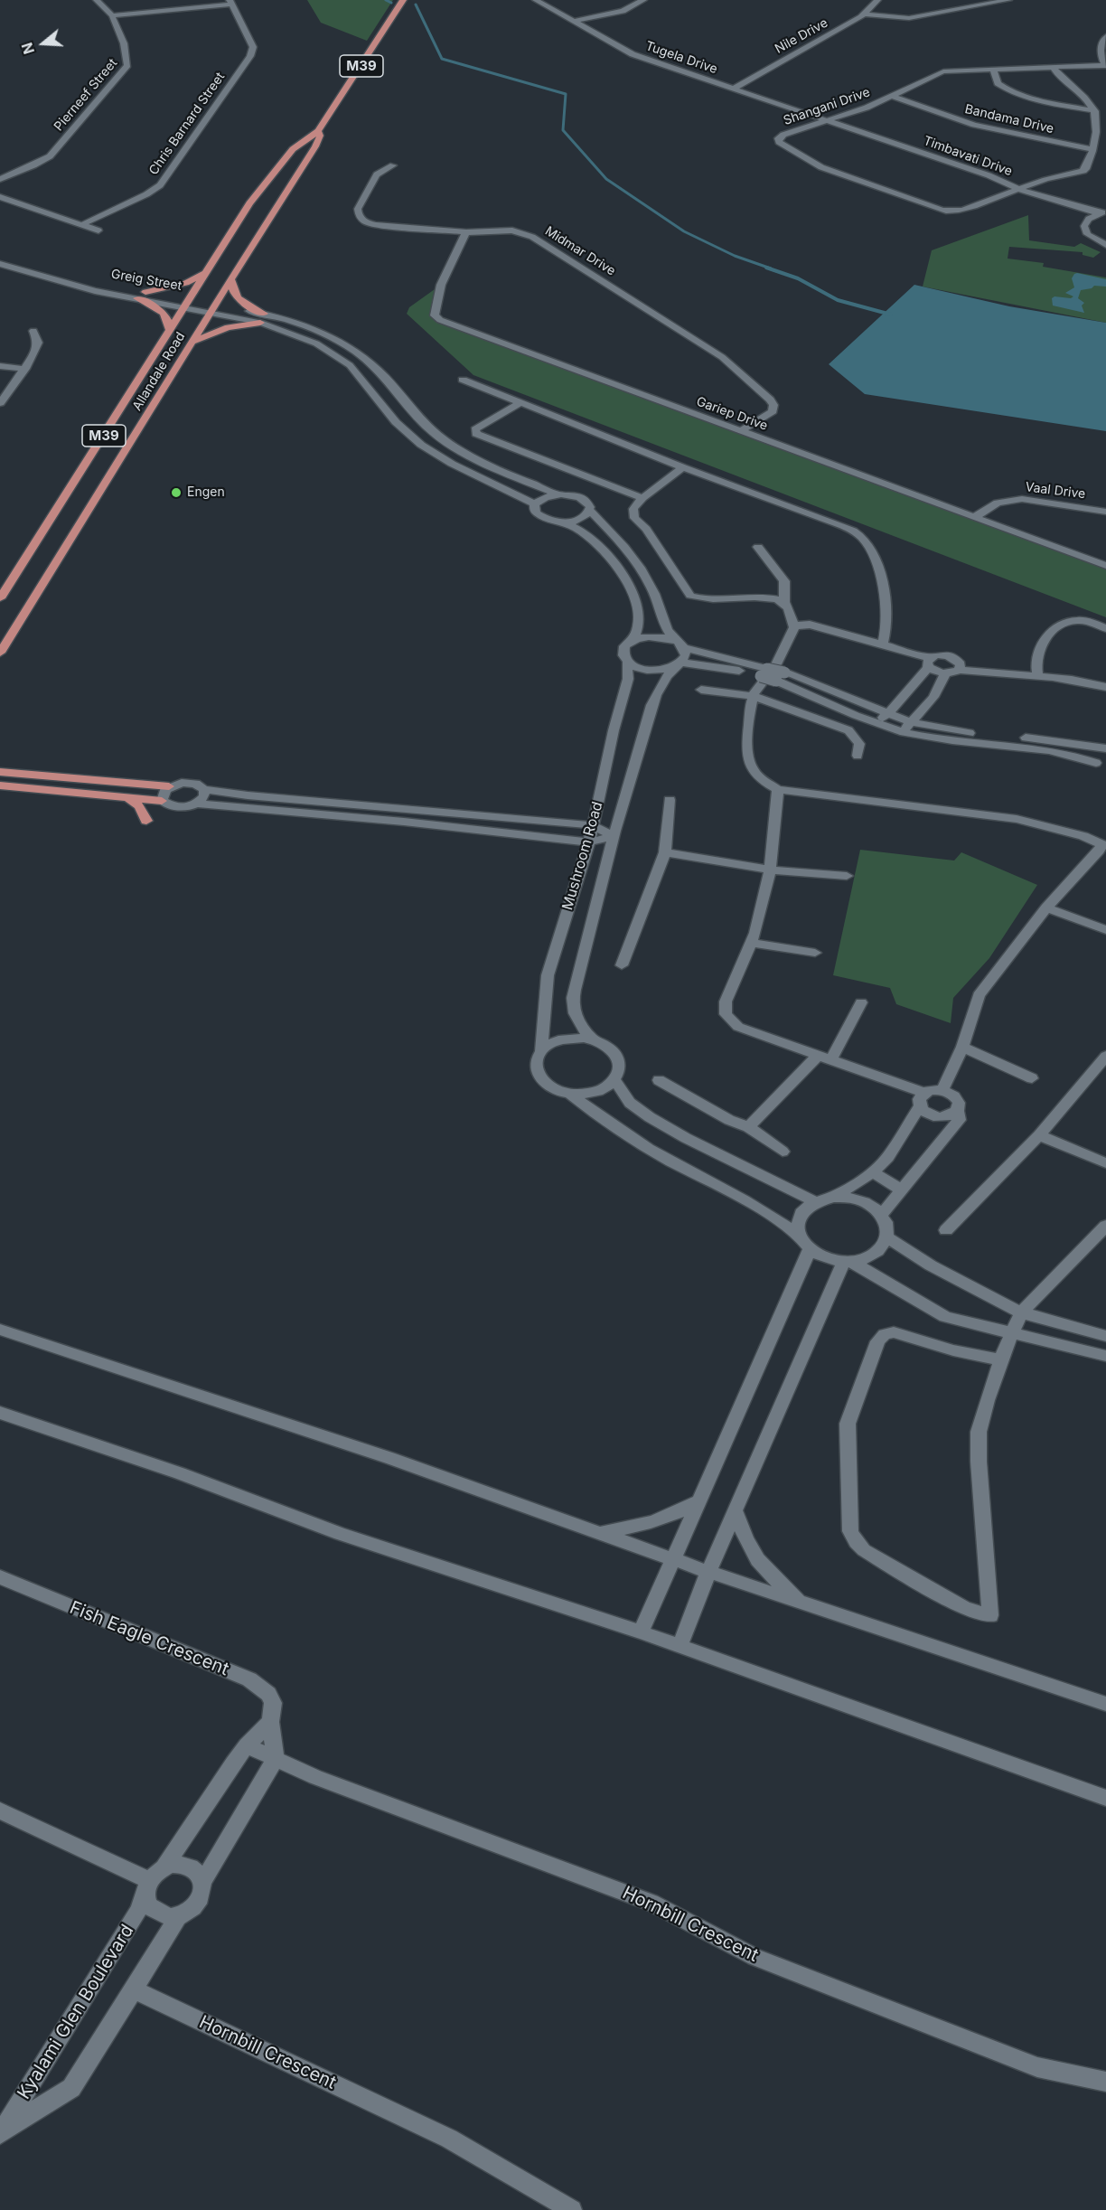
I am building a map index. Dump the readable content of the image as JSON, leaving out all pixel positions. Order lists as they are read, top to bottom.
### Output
{
  "streets": {
    "main road": ["M39", "Allandale Road"],
    "street": [
      "Nile Drive",
      "Tugela Drive",
      "Pierneef Street",
      "Shangani Drive",
      "Bandama Drive",
      "Chris Barnard Street",
      "Timbavati Drive",
      "Midmar Drive",
      "Greig Street",
      "Gariep Drive",
      "Vaal Drive",
      "Mushroom Road",
      "Fish Eagle Crescent",
      "Hornbill Crescent",
      "Kyalami Glen Boulevard"
    ]
  },
  "crossings": [
    ["Nile Drive", "Tugela Drive"],
    ["Tugela Drive", "Shangani Drive"],
    ["Tugela Drive", "Timbavati Drive"],
    ["Shangani Drive", "Bandama Drive"],
    ["Shangani Drive", "Timbavati Drive"],
    ["Midmar Drive", "Gariep Drive"],
    ["Greig Street", "Allandale Road"],
    ["Gariep Drive", "Vaal Drive"],
    ["Fish Eagle Crescent", "Hornbill Crescent"],
    ["Hornbill Crescent", "Kyalami Glen Boulevard"]
  ],
  "places": ["Engen"],
  "north": "left"
}
